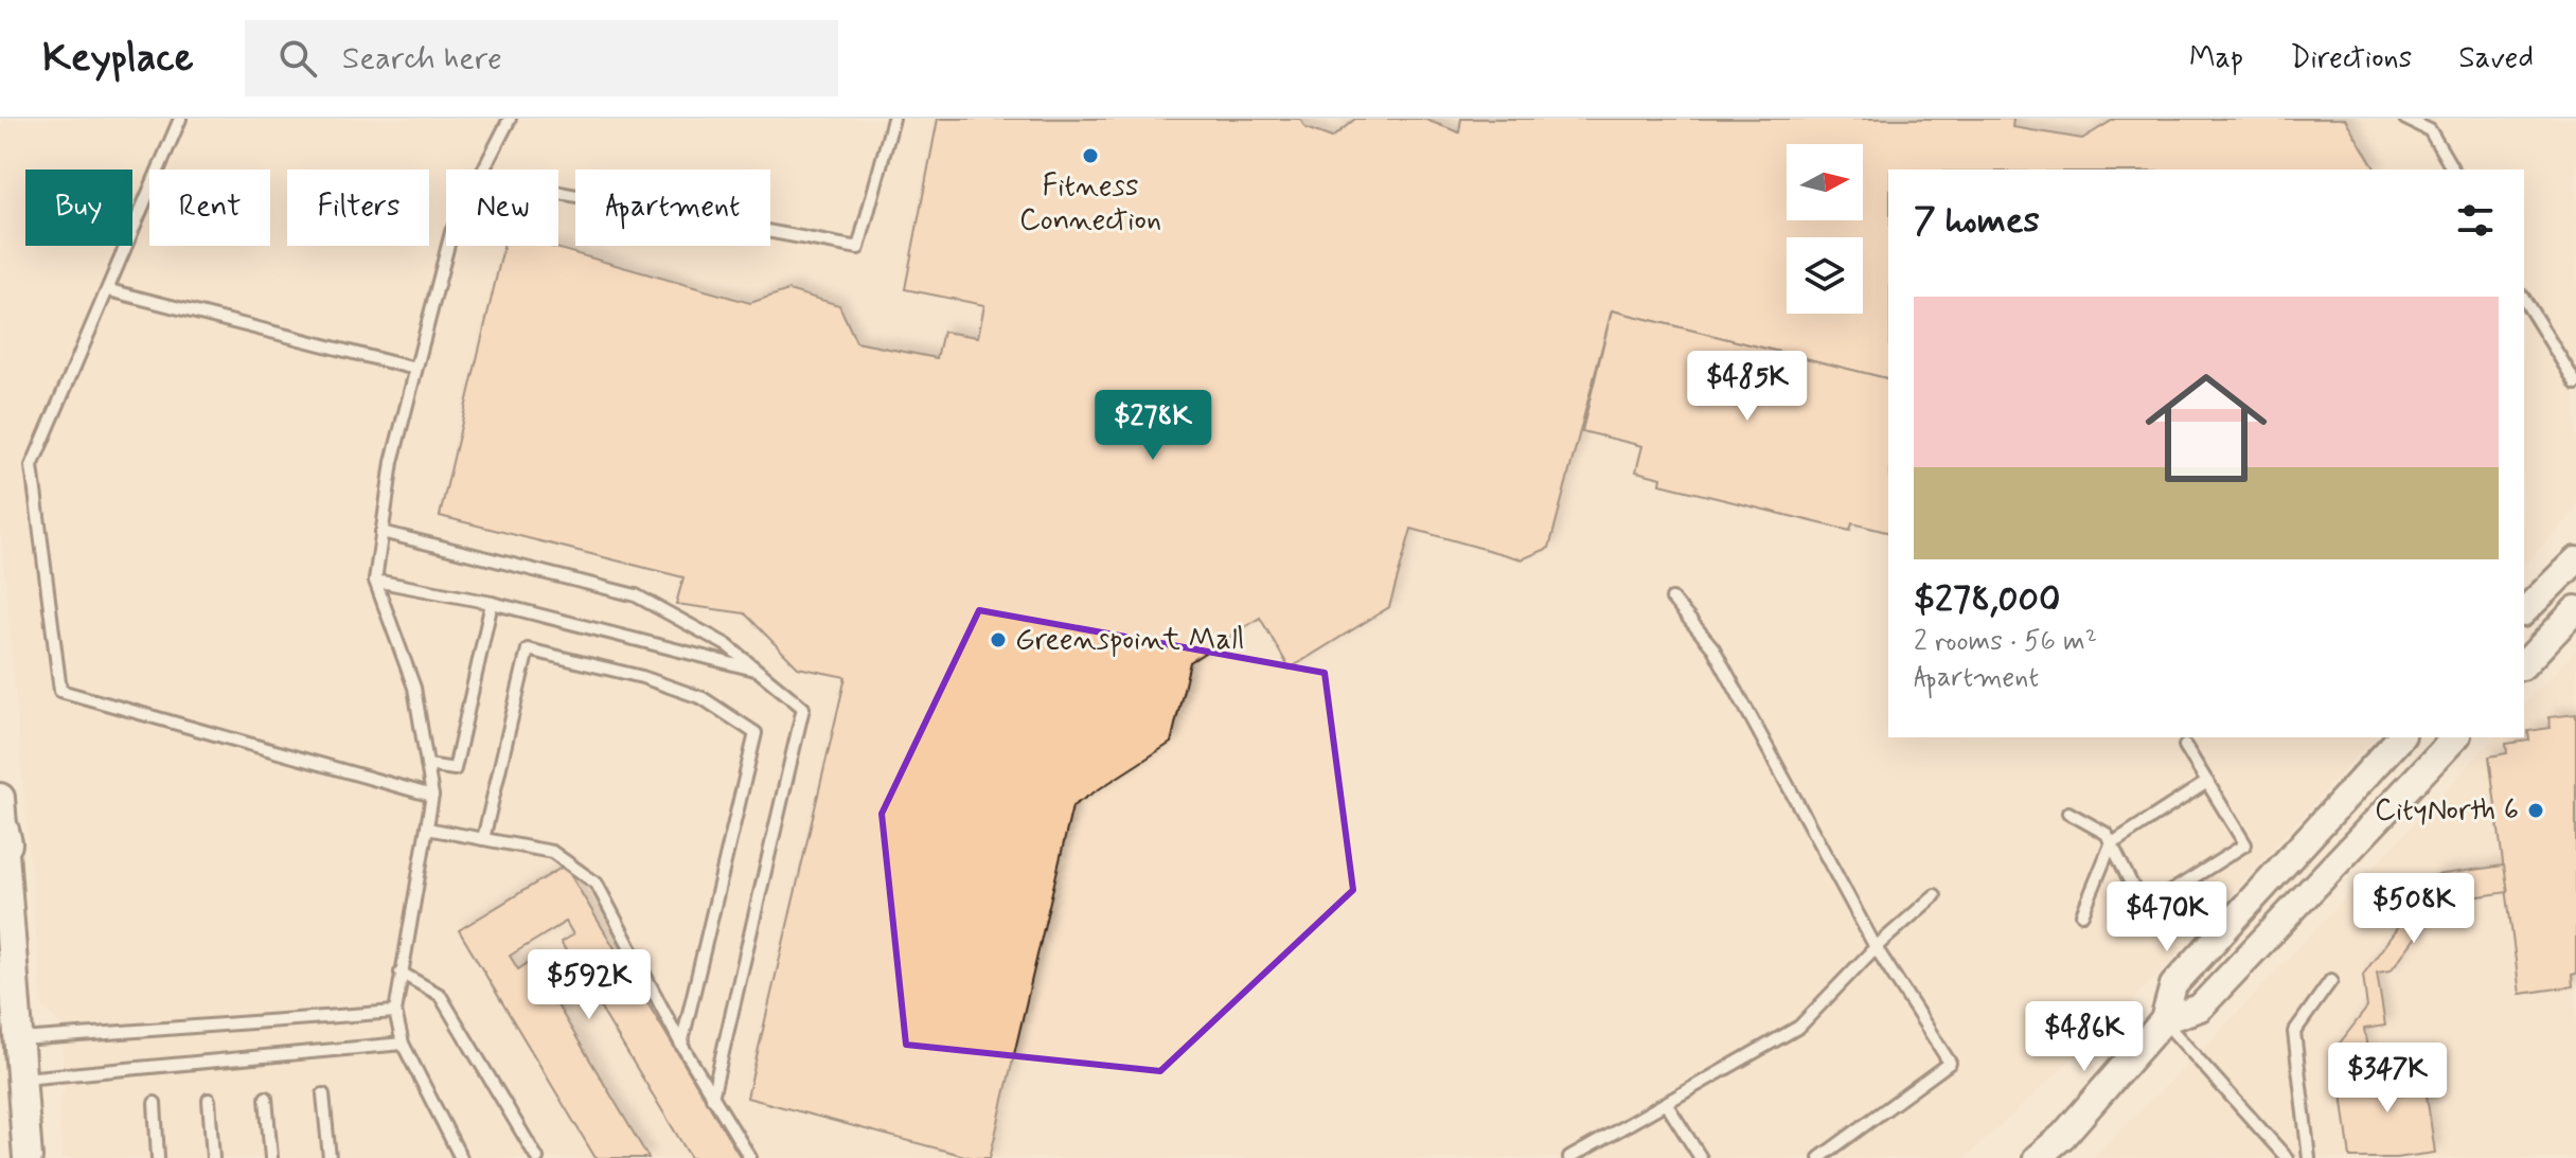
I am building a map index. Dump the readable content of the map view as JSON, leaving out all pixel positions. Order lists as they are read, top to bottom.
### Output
{
  "places": ["Fitness Connection", "Greenspoint Mall", "CityNorth 6"],
  "north": "right",
  "page": {
    "header": "Keyplace",
    "search": "Search here",
    "nav": ["Map", "Directions", "Saved"],
    "chip": [
      "Buy",
      "Rent",
      "Filters",
      "New",
      "Apartment"
    ],
    "heading": "7 homes",
    "list": [
      {
        "name": "$278,000",
        "note": "2 rooms · 56 m² · Apartment"
      }
    ],
    "price": [
      "$485K",
      "$278K",
      "$508K",
      "$470K",
      "$592K",
      "$486K",
      "$347K"
    ]
  }
}
